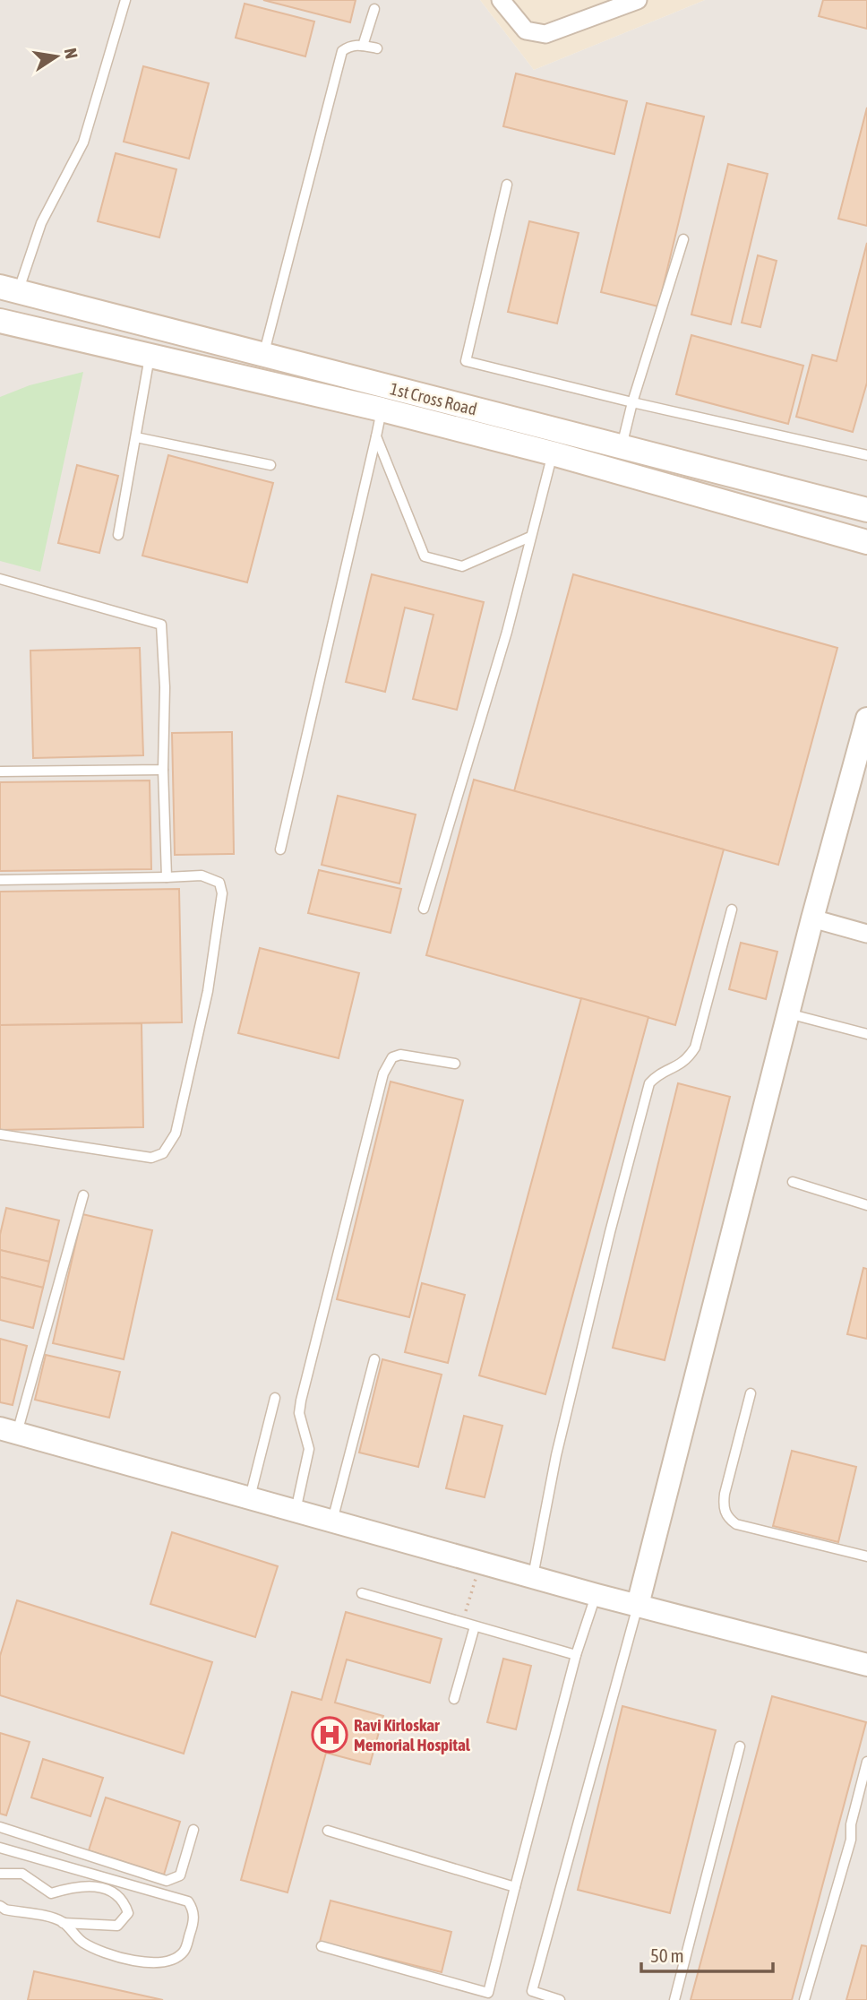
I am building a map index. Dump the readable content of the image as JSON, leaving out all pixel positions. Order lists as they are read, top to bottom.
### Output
{
  "streets": {
    "main road": ["1st Cross Road"]
  },
  "places": {
    "hospital": ["Ravi Kirloskar Memorial Hospital"]
  },
  "scale_bar": "50 m",
  "north": "right"
}
